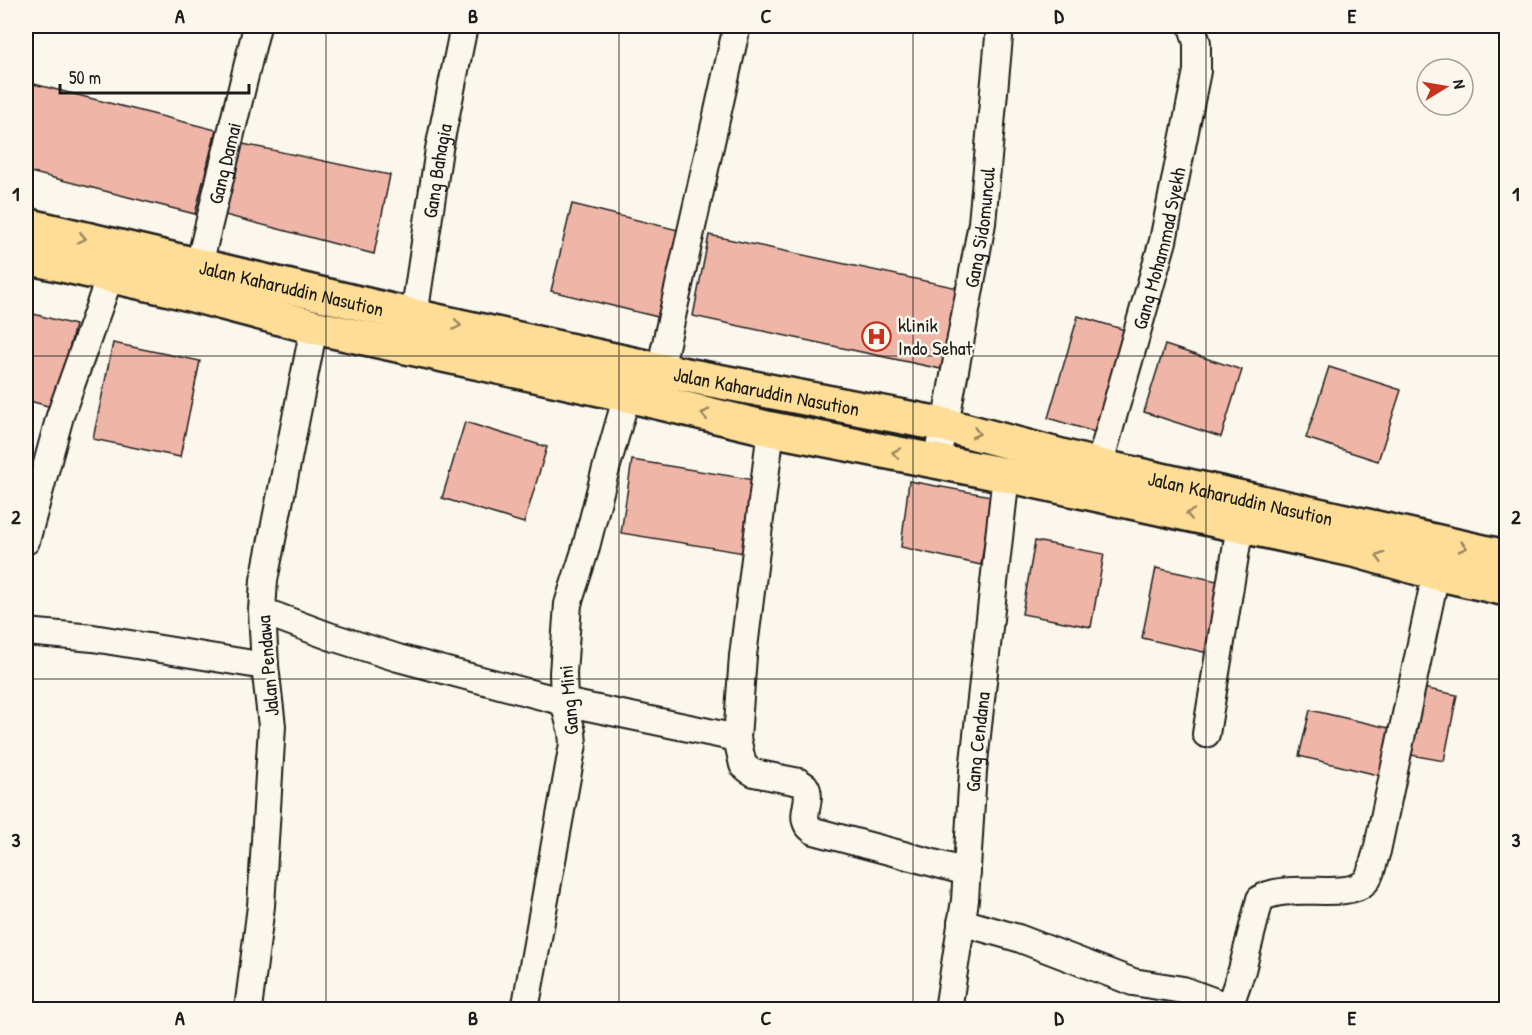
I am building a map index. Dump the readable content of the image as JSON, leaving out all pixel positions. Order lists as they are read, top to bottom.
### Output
{
  "streets": {
    "highway": ["Jalan Kaharuddin Nasution"],
    "street": [
      "Gang Damai",
      "Gang Bahagia",
      "Gang Sidomuncul",
      "Gang Mohammad Syekh",
      "Jalan Pendawa",
      "Gang Mini",
      "Gang Cendana"
    ]
  },
  "crossings": [
    ["Gang Damai", "Jalan Kaharuddin Nasution"],
    ["Gang Bahagia", "Jalan Kaharuddin Nasution"],
    ["Gang Sidomuncul", "Jalan Kaharuddin Nasution"],
    ["Gang Mohammad Syekh", "Jalan Kaharuddin Nasution"],
    ["Jalan Kaharuddin Nasution", "Jalan Pendawa"],
    ["Jalan Kaharuddin Nasution", "Gang Mini"],
    ["Jalan Kaharuddin Nasution", "Gang Cendana"]
  ],
  "places": {
    "hospital": ["klinik Indo Sehat"]
  },
  "scale_bar": "50 m",
  "north": "right",
  "grid": {
    "columns": [
      "A",
      "B",
      "C",
      "D",
      "E"
    ],
    "rows": ["1", "2", "3"]
  }
}
